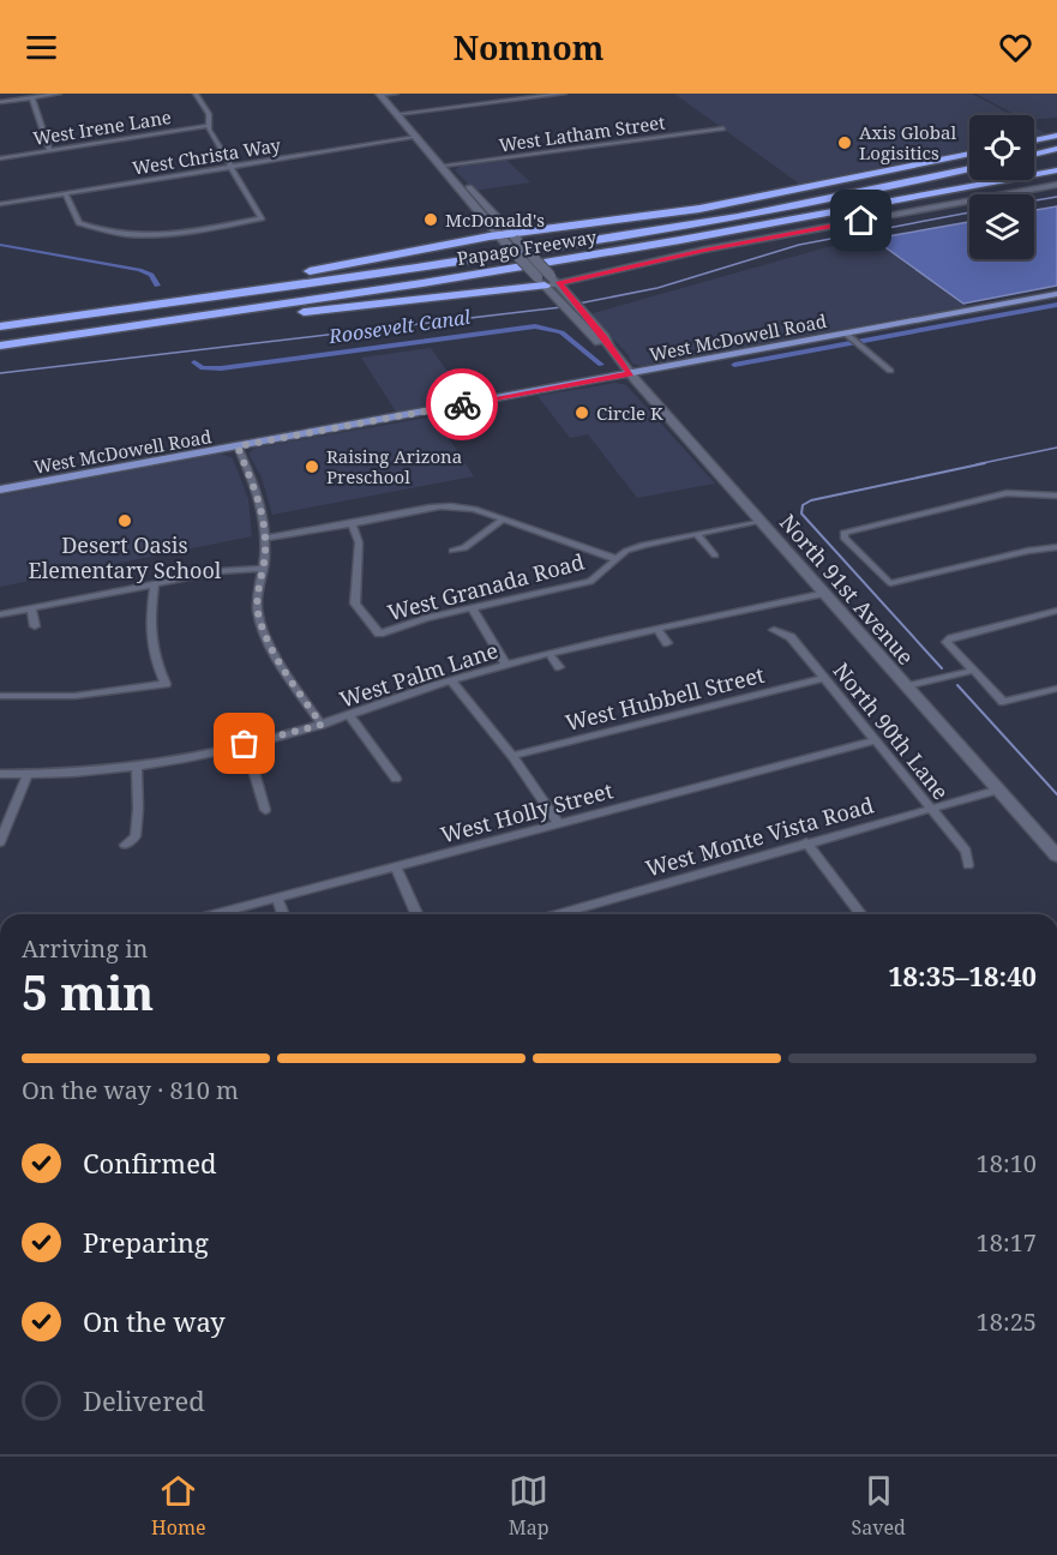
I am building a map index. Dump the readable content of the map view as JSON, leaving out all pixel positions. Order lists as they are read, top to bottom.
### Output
{
  "streets": {
    "highway": ["Papago Freeway"],
    "main road": ["West McDowell Road", "North 91st Avenue"],
    "street": [
      "West Irene Lane",
      "West Latham Street",
      "West Christa Way",
      "West Granada Road",
      "West Palm Lane",
      "West Hubbell Street",
      "North 90th Lane",
      "West Holly Street",
      "West Monte Vista Road"
    ]
  },
  "crossings": [
    ["West Latham Street", "North 91st Avenue"],
    ["West Christa Way", "North 91st Avenue"],
    ["West McDowell Road", "North 91st Avenue"],
    ["West Granada Road", "North 91st Avenue"],
    ["North 91st Avenue", "West Palm Lane"],
    ["North 91st Avenue", "West Monte Vista Road"],
    ["West Hubbell Street", "North 90th Lane"],
    ["North 90th Lane", "West Holly Street"],
    ["North 90th Lane", "West Monte Vista Road"]
  ],
  "water": ["Roosevelt Canal"],
  "places": [
    "Axis Global Logisitics",
    "McDonald's",
    "Circle K",
    "Raising Arizona Preschool",
    "Desert Oasis Elementary School"
  ],
  "page": {
    "header": "Nomnom",
    "heading": ["5 min", "Arriving in", "18:35–18:40"],
    "bar": "On the way · 810 m",
    "list": [
      ["Confirmed", "18:10"],
      ["Preparing", "18:17"],
      ["On the way", "18:25"],
      "Delivered"
    ],
    "tabs": ["Home", "Map", "Saved"]
  }
}
